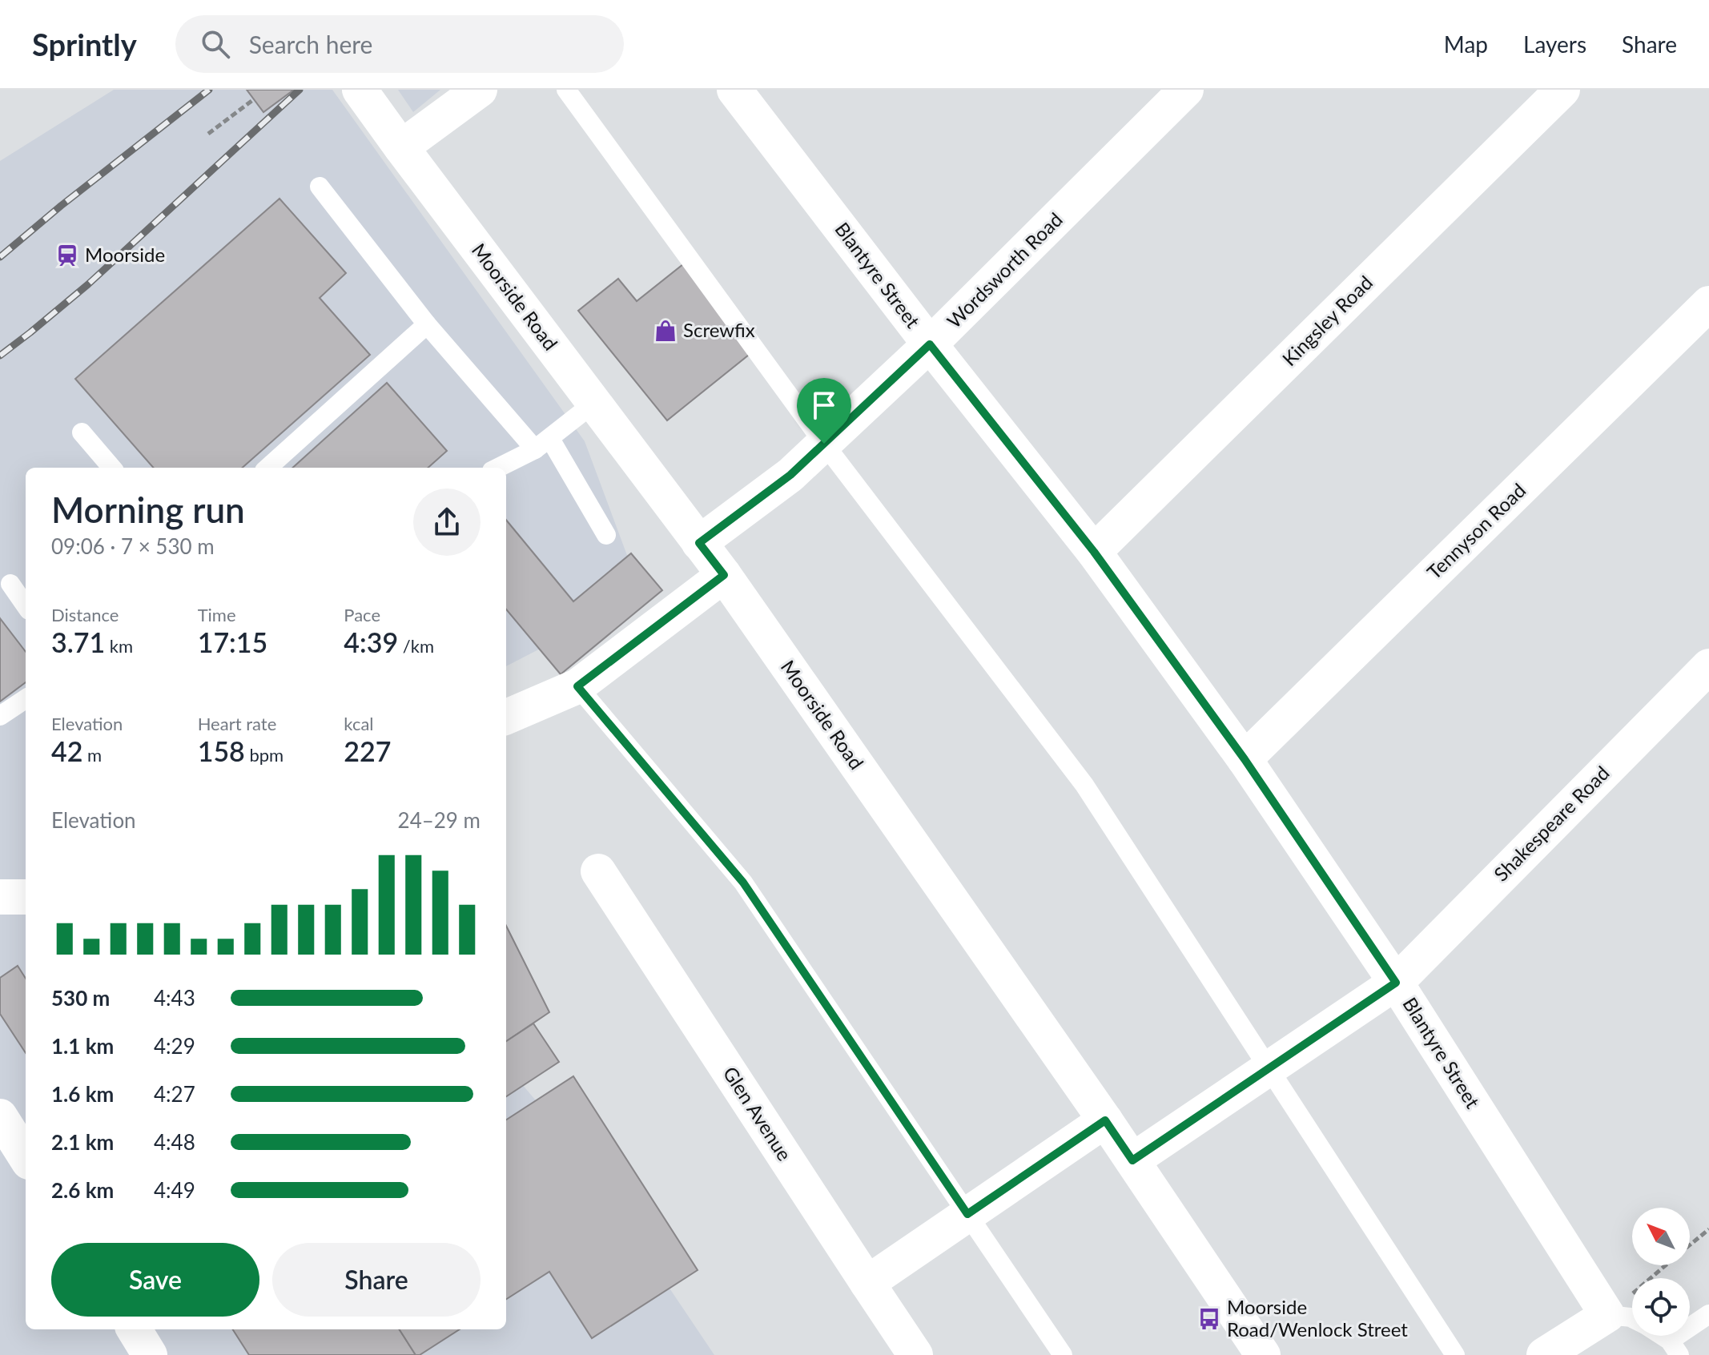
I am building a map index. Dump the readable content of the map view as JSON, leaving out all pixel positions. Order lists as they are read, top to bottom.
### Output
{
  "streets": {
    "street": [
      "Wordsworth Road",
      "Blantyre Street",
      "Moorside Road",
      "Kingsley Road",
      "Tennyson Road",
      "Shakespeare Road",
      "Glen Avenue"
    ]
  },
  "crossings": [
    ["Wordsworth Road", "Blantyre Street"],
    ["Wordsworth Road", "Moorside Road"],
    ["Blantyre Street", "Kingsley Road"],
    ["Blantyre Street", "Tennyson Road"],
    ["Blantyre Street", "Shakespeare Road"],
    ["Moorside Road", "Shakespeare Road"]
  ],
  "places": {
    "station": ["Moorside"],
    "shop": ["Screwfix"],
    "bus stop": ["Moorside Road/Wenlock Street"]
  },
  "north": "top left",
  "page": {
    "header": "Sprintly",
    "search": "Search here",
    "nav": ["Map", "Layers", "Share"],
    "heading": ["Morning run", "09:06 · 7 × 530 m"],
    "stats": [
      ["Distance", "3.71 km"],
      ["Time", "17:15"],
      ["Pace", "4:39 /km"],
      ["Elevation", "42 m"],
      ["Heart rate", "158 bpm"],
      ["kcal", "227"]
    ],
    "chart": ["Elevation", "24–29 m"],
    "list": [
      {
        "name": "530 m",
        "note": "4:43"
      },
      {
        "name": "1.1 km",
        "note": "4:29"
      },
      {
        "name": "1.6 km",
        "note": "4:27"
      },
      {
        "name": "2.1 km",
        "note": "4:48"
      },
      {
        "name": "2.6 km",
        "note": "4:49"
      }
    ],
    "buttons": ["Save", "Share"]
  }
}
